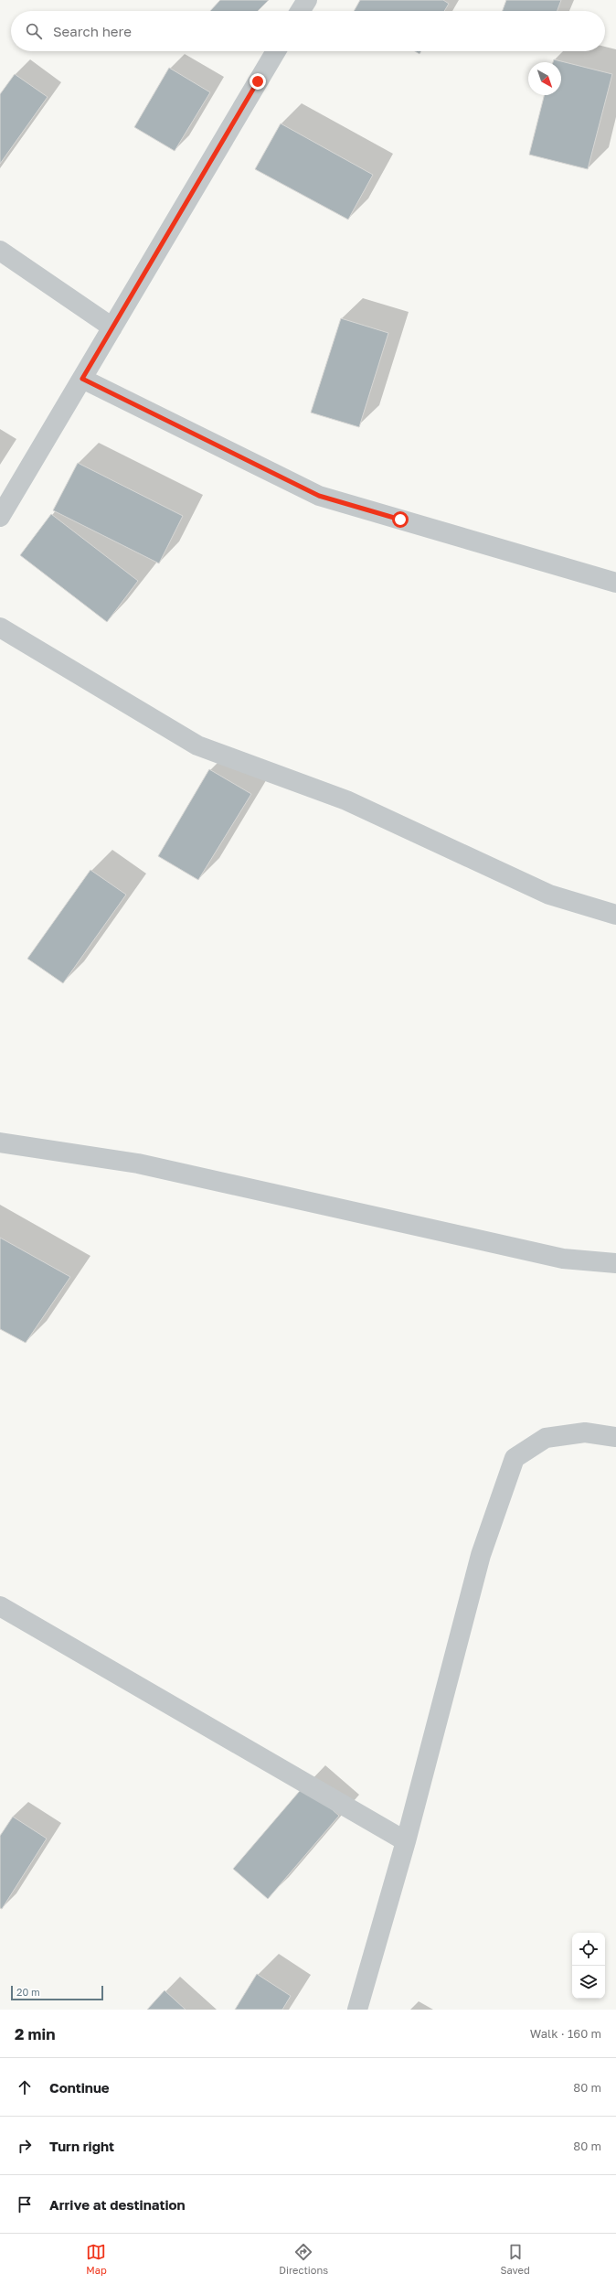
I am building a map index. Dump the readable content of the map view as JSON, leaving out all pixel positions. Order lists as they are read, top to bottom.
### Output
{
  "scale_bar": "20 m",
  "north": "bottom right",
  "page": {
    "search": "Search here",
    "scale": "20 m",
    "heading": ["2 min", "Walk · 160 m"],
    "list": [
      ["Continue", "80 m"],
      ["Turn right", "80 m"],
      "Arrive at destination"
    ],
    "nav": ["Map", "Directions", "Saved"]
  }
}
